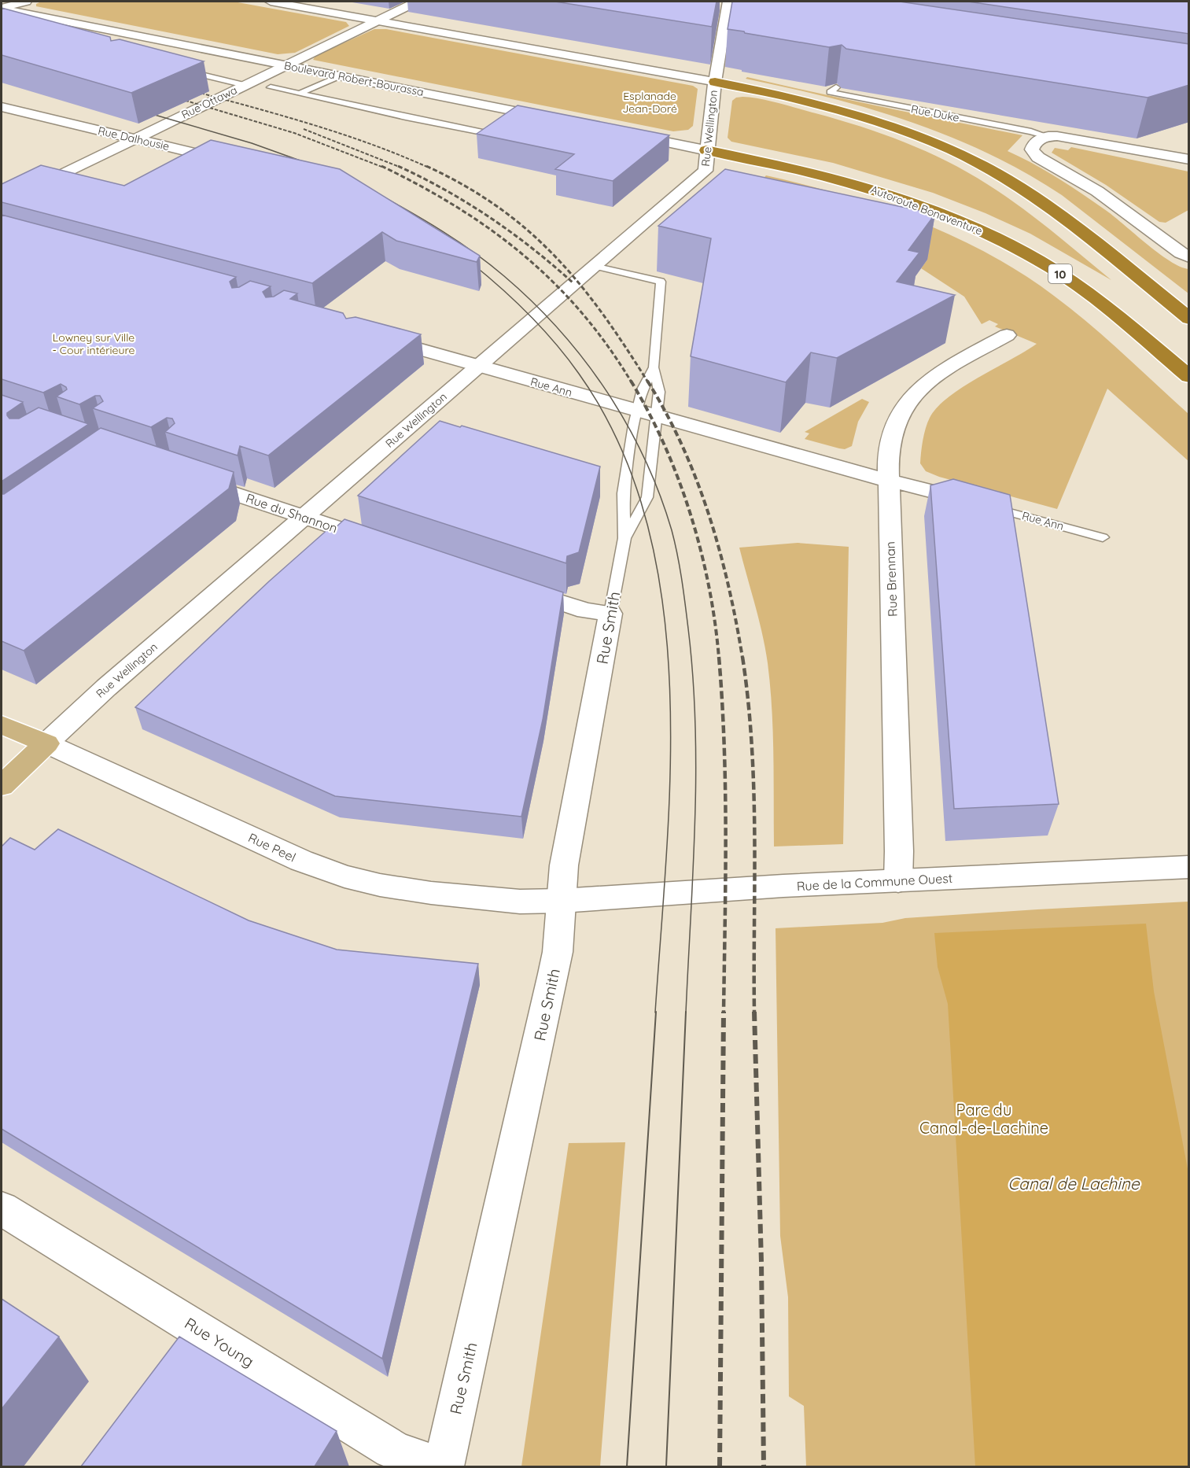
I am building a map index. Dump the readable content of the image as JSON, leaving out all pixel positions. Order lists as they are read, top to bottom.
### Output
{
  "streets": {
    "highway": ["Autoroute Bonaventure", "10"],
    "main road": ["Rue Wellington", "Rue Peel"],
    "street": [
      "Boulevard Robert-Bourassa",
      "Rue Ottawa",
      "Rue Duke",
      "Rue Dalhousie",
      "Rue Ann",
      "Rue du Shannon",
      "Rue Brennan",
      "Rue Smith",
      "Rue de la Commune Ouest",
      "Rue Young"
    ]
  },
  "crossings": [
    ["Boulevard Robert-Bourassa", "Rue Ottawa"],
    ["Rue Ottawa", "Rue Dalhousie"],
    ["Rue Wellington", "Autoroute Bonaventure"],
    ["Rue Wellington", "Rue Ann"],
    ["Rue Wellington", "Rue du Shannon"],
    ["Rue Wellington", "Rue Peel"],
    ["Rue Ann", "Rue Brennan"],
    ["Rue Ann", "Rue Smith"],
    ["Rue Brennan", "Rue de la Commune Ouest"],
    ["Rue Smith", "Rue Peel"],
    ["Rue Smith", "Rue de la Commune Ouest"],
    ["Rue Smith", "Rue Young"],
    ["Rue Peel", "Rue de la Commune Ouest"]
  ],
  "water": ["Canal de Lachine"],
  "parks": ["Esplanade Jean-Doré", "Lowney sur Ville - Cour intérieure", "Parc du Canal-de-Lachine"]
}
